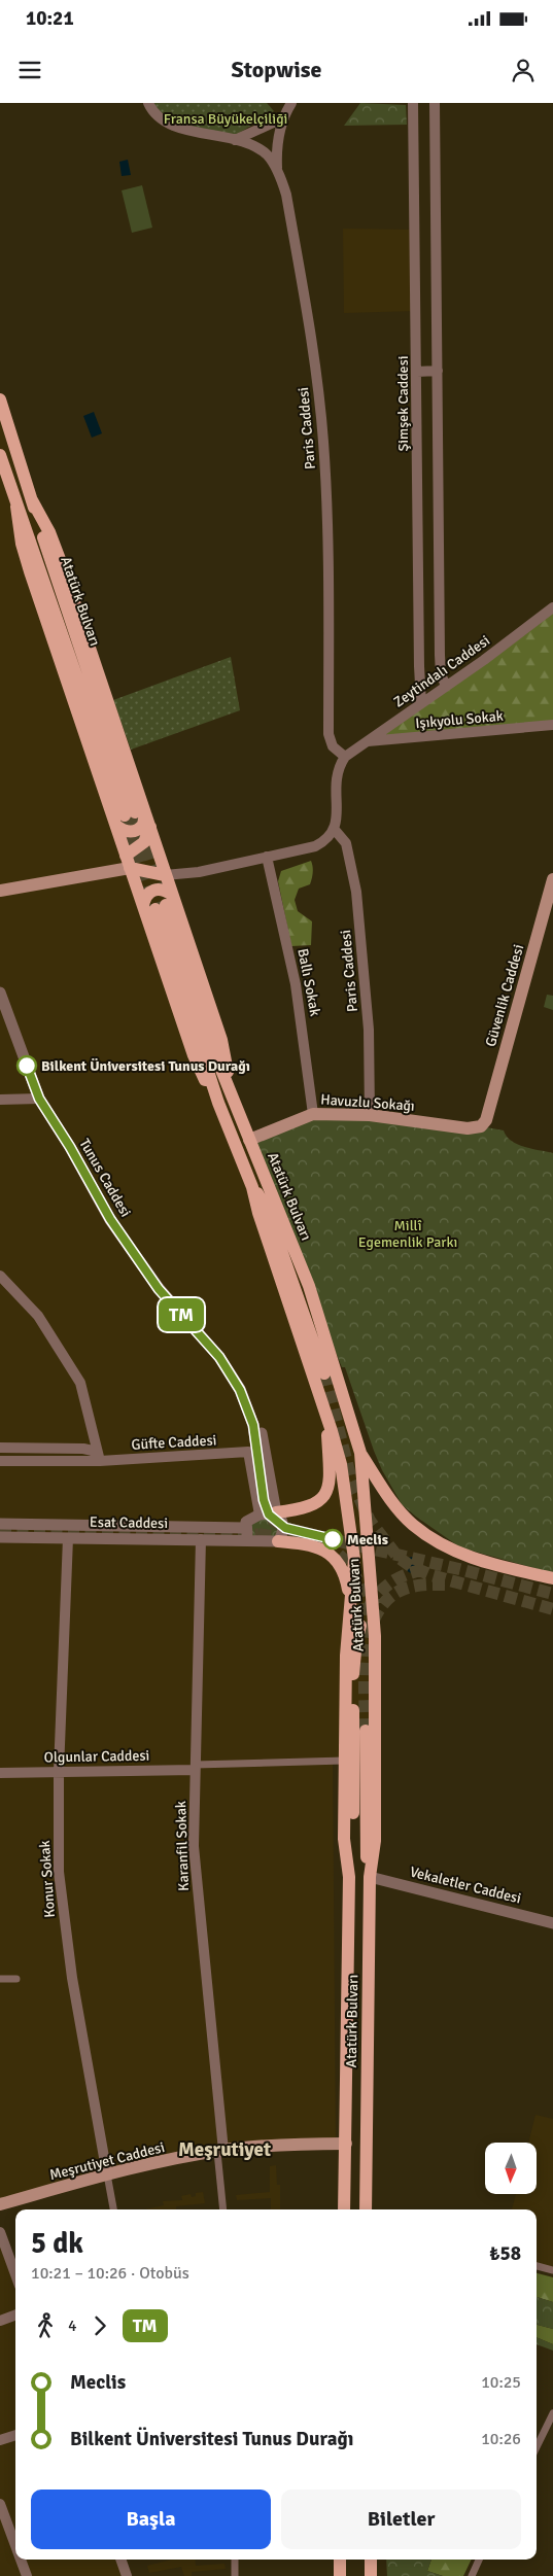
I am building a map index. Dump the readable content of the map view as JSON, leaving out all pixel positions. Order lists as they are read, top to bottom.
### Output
{
  "streets": {
    "main road": [
      "Atatürk Bulvarı",
      "Güvenlik Caddesi",
      "Havuzlu Sokağı",
      "Meşrutiyet Caddesi"
    ],
    "street": [
      "Şimşek Caddesi",
      "Paris Caddesi",
      "Zeytindalı Caddesi",
      "Işıkyolu Sokak",
      "Ballı Sokak",
      "Tunus Caddesi",
      "Güfte Caddesi",
      "Esat Caddesi",
      "Olgunlar Caddesi",
      "Karanfil Sokak",
      "Konur Sokak",
      "Vekaletler Caddesi"
    ]
  },
  "crossings": [
    ["Şimşek Caddesi", "Zeytindalı Caddesi"],
    ["Paris Caddesi", "Zeytindalı Caddesi"],
    ["Paris Caddesi", "Havuzlu Sokağı"],
    ["Atatürk Bulvarı", "Havuzlu Sokağı"],
    ["Atatürk Bulvarı", "Olgunlar Caddesi"],
    ["Atatürk Bulvarı", "Vekaletler Caddesi"],
    ["Atatürk Bulvarı", "Meşrutiyet Caddesi"],
    ["Zeytindalı Caddesi", "Işıkyolu Sokak"],
    ["Ballı Sokak", "Havuzlu Sokağı"],
    ["Güvenlik Caddesi", "Havuzlu Sokağı"],
    ["Tunus Caddesi", "Güfte Caddesi"],
    ["Tunus Caddesi", "Esat Caddesi"],
    ["Güfte Caddesi", "Esat Caddesi"],
    ["Esat Caddesi", "Karanfil Sokak"],
    ["Esat Caddesi", "Konur Sokak"],
    ["Olgunlar Caddesi", "Karanfil Sokak"],
    ["Olgunlar Caddesi", "Konur Sokak"],
    ["Karanfil Sokak", "Meşrutiyet Caddesi"],
    ["Konur Sokak", "Meşrutiyet Caddesi"]
  ],
  "districts": ["Meşrutiyet"],
  "parks": ["Fransa Büyükelçiliği", "Millî Egemenlik Parkı"],
  "places": ["Bilkent Üniversitesi Tunus Durağı", "Meclis"],
  "lines": ["bus line TM"],
  "north": "bottom",
  "page": {
    "status": "10:21",
    "header": "Stopwise",
    "on_map": "TM",
    "heading": ["5 dk", "10:21 – 10:26 · Otobüs", "₺58"],
    "legs": ["4", "TM"],
    "list": [
      {
        "name": "Meclis",
        "value": "10:25"
      },
      {
        "name": "Bilkent Üniversitesi Tunus Durağı",
        "value": "10:26"
      }
    ],
    "buttons": ["Başla", "Biletler"]
  }
}
